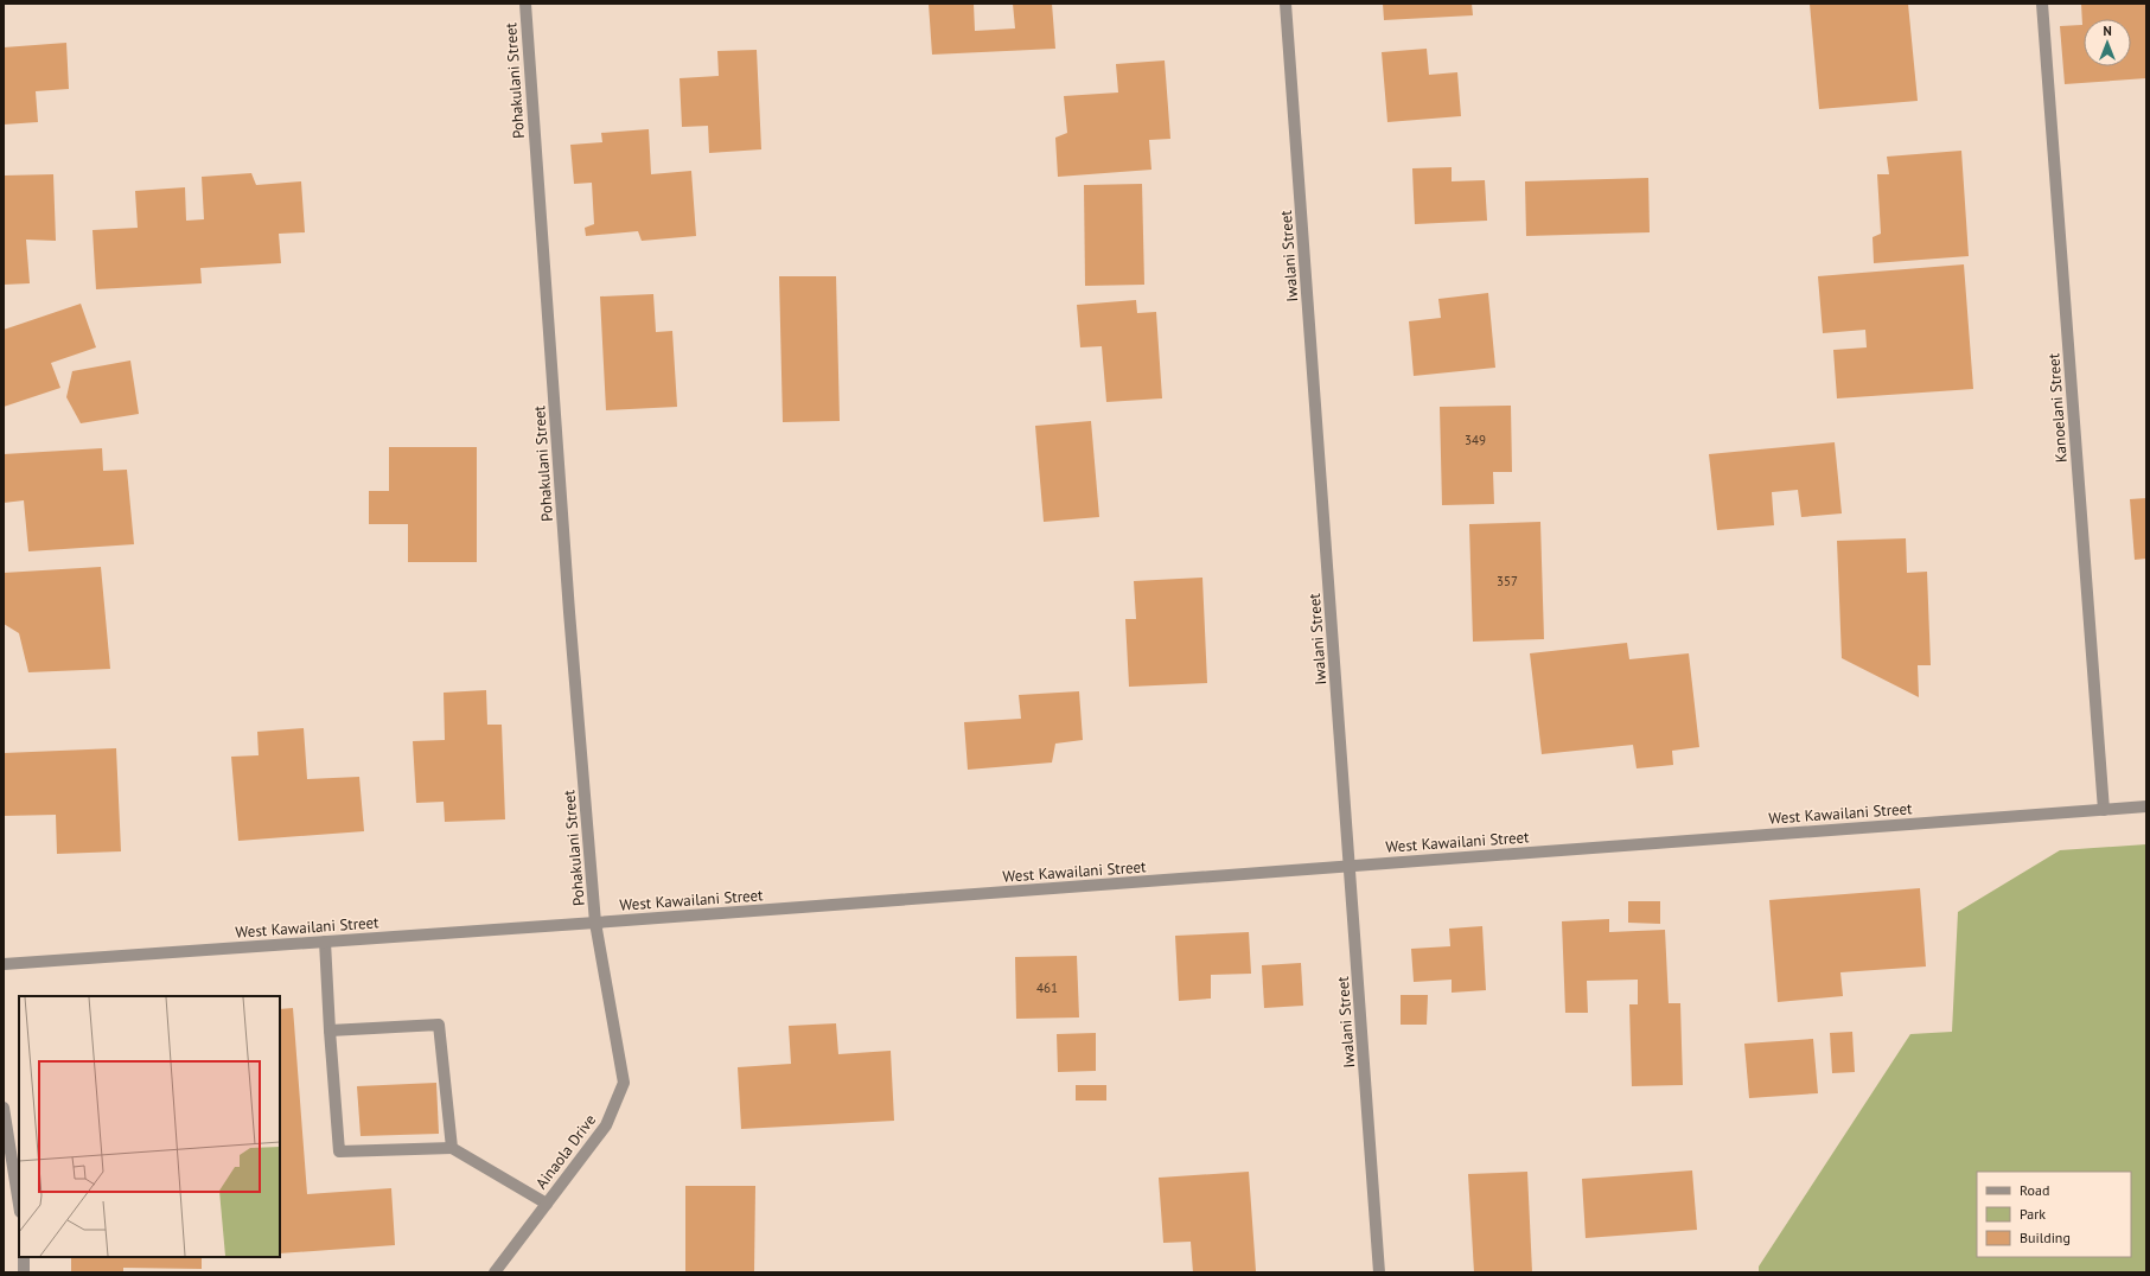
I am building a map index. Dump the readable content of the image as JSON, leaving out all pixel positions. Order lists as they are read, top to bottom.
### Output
{
  "streets": {
    "street": [
      "Pohakulani Street",
      "Iwalani Street",
      "Kanoelani Street",
      "West Kawailani Street",
      "Ainaola Drive"
    ]
  },
  "crossings": [
    ["Pohakulani Street", "West Kawailani Street"],
    ["Pohakulani Street", "Ainaola Drive"],
    ["Iwalani Street", "West Kawailani Street"],
    ["Kanoelani Street", "West Kawailani Street"],
    ["West Kawailani Street", "Ainaola Drive"]
  ],
  "house_numbers": ["349", "357", "461"],
  "legend": ["Road", "Park", "Building"],
  "north": "top"
}
